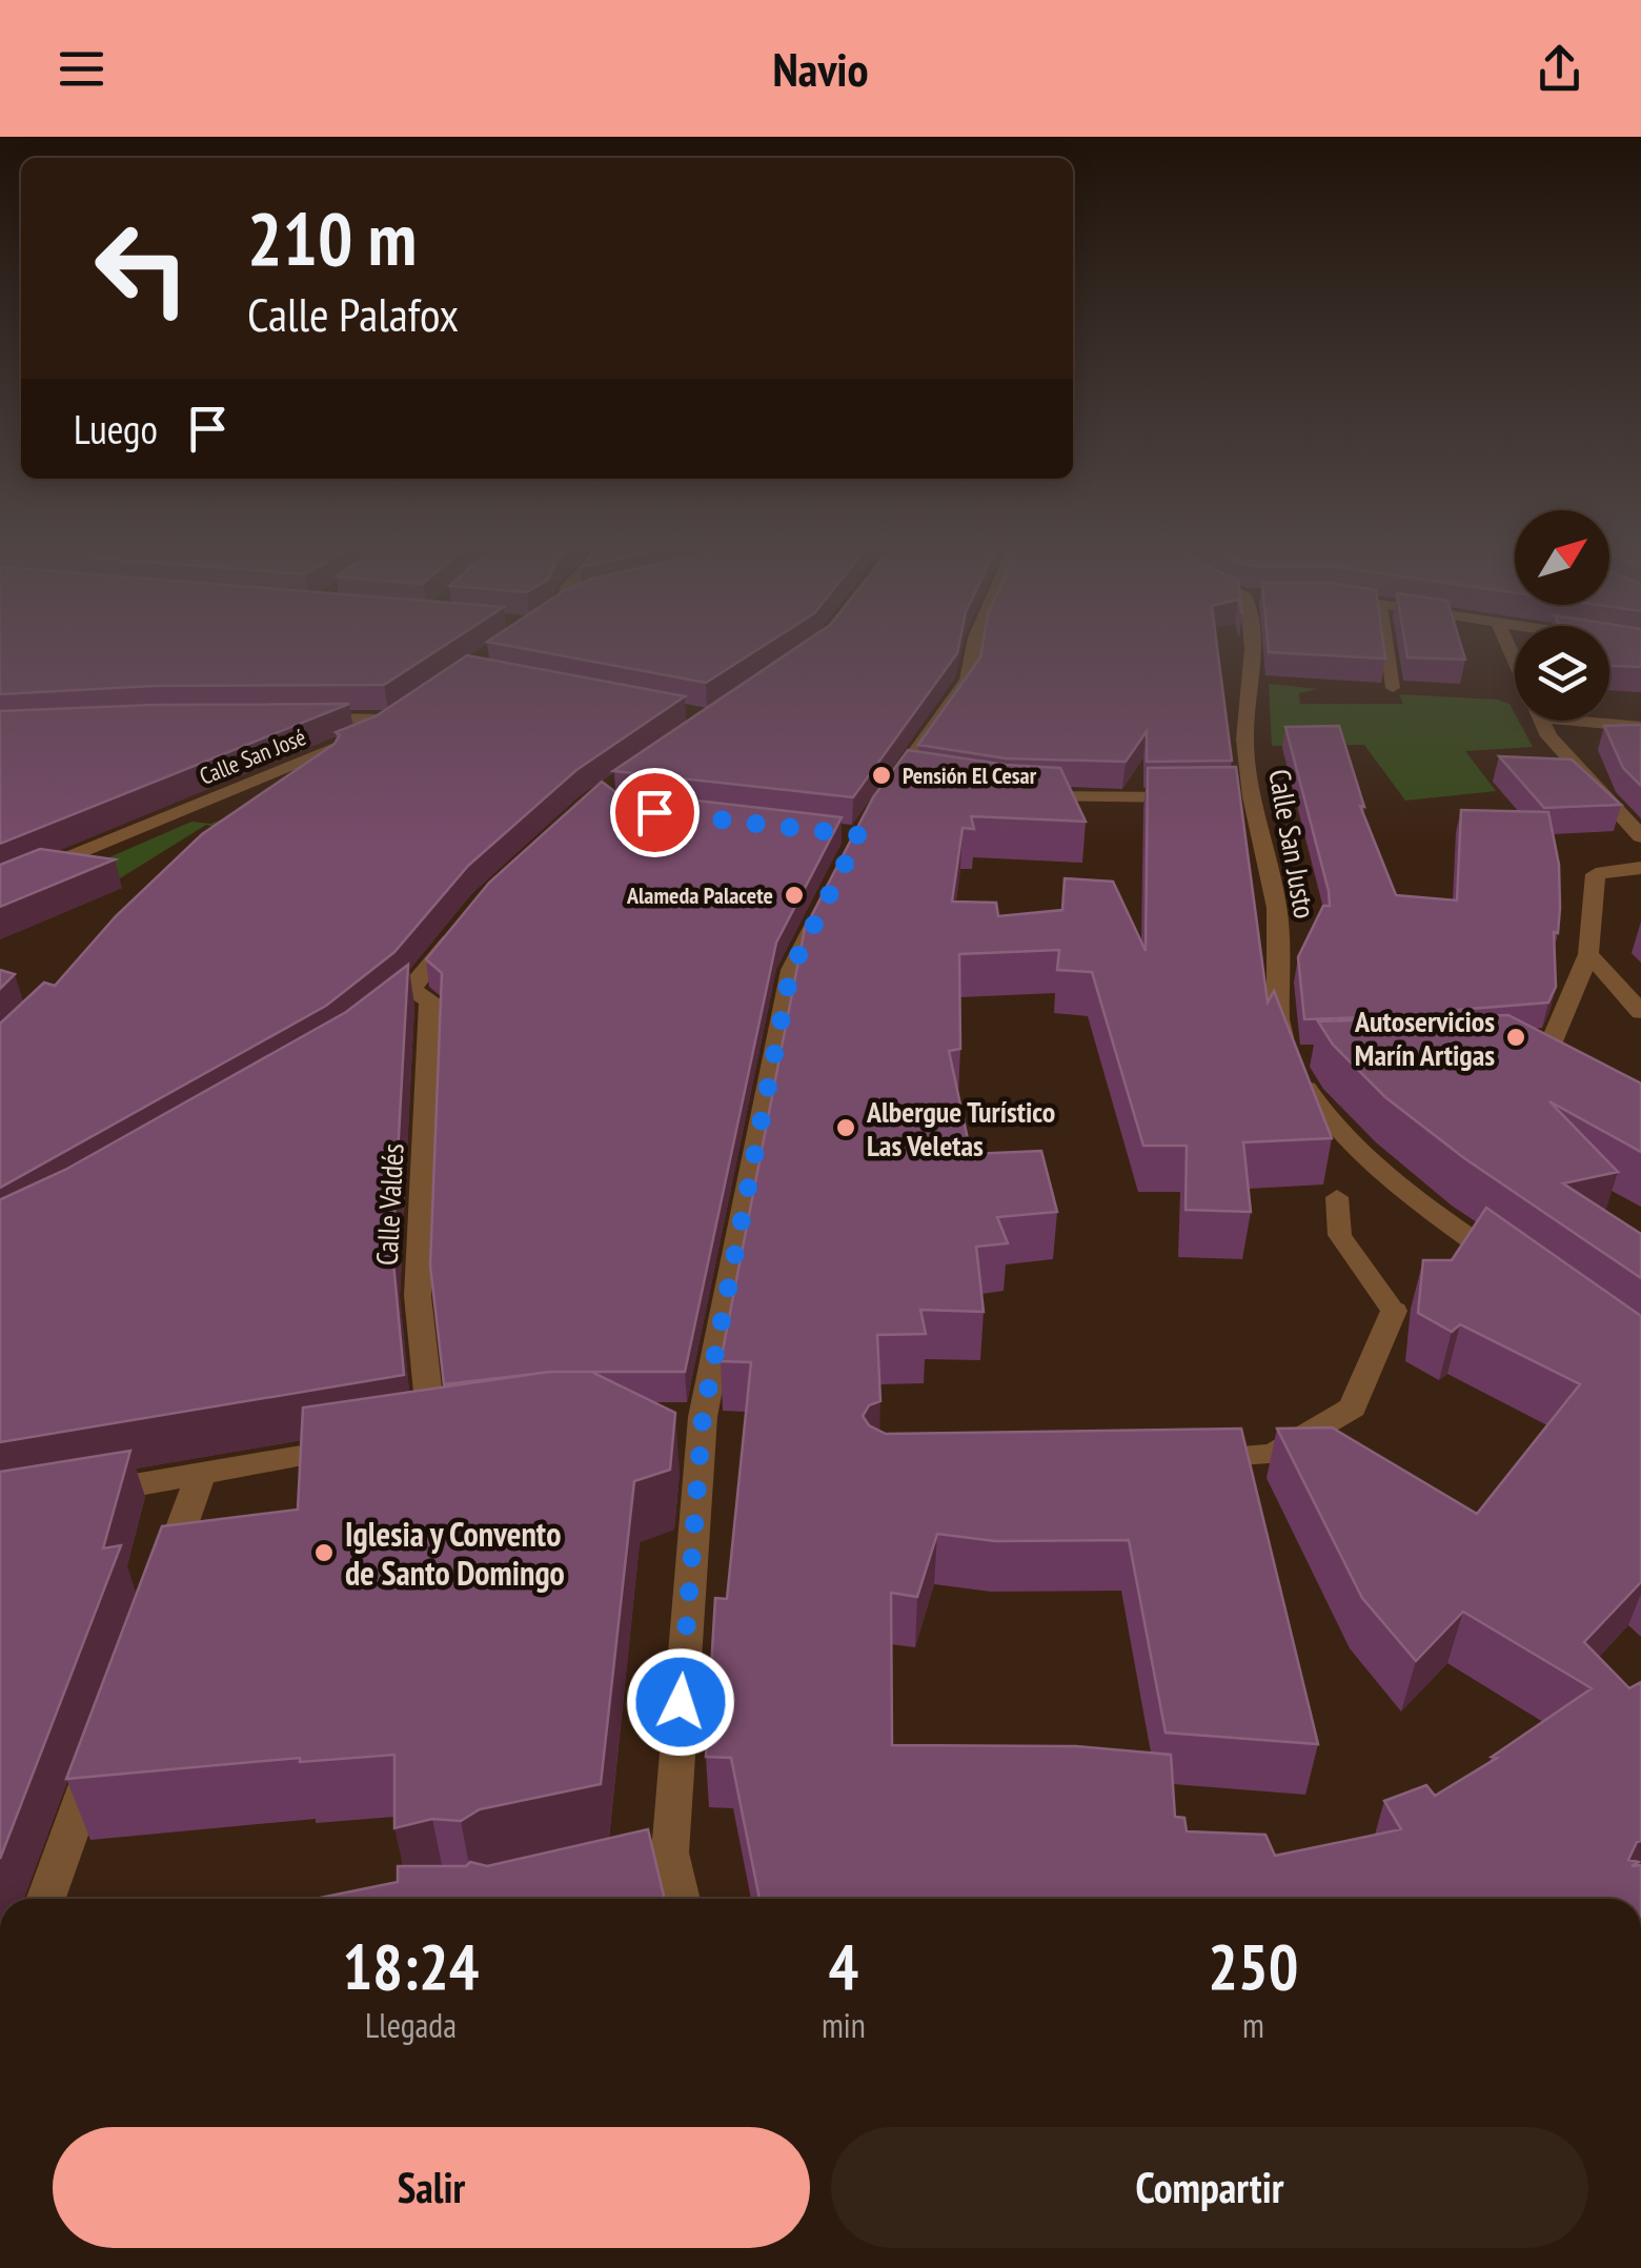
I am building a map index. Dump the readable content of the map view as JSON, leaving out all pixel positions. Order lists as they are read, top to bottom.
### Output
{
  "streets": {
    "street": ["Calle San José", "Calle San Justo", "Calle Valdés"]
  },
  "places": [
    "Pensión El Cesar",
    "Alameda Palacete",
    "Autoservicios Marín Artigas",
    "Albergue Turístico Las Veletas",
    "Iglesia y Convento de Santo Domingo"
  ],
  "north": "top right",
  "page": {
    "header": "Navio",
    "turn": ["210 m", "Calle Palafox"],
    "then": "Luego",
    "eta": [
      "18:24",
      "Llegada",
      "4",
      "min",
      "250",
      "m"
    ],
    "buttons": ["Salir", "Compartir"]
  }
}
